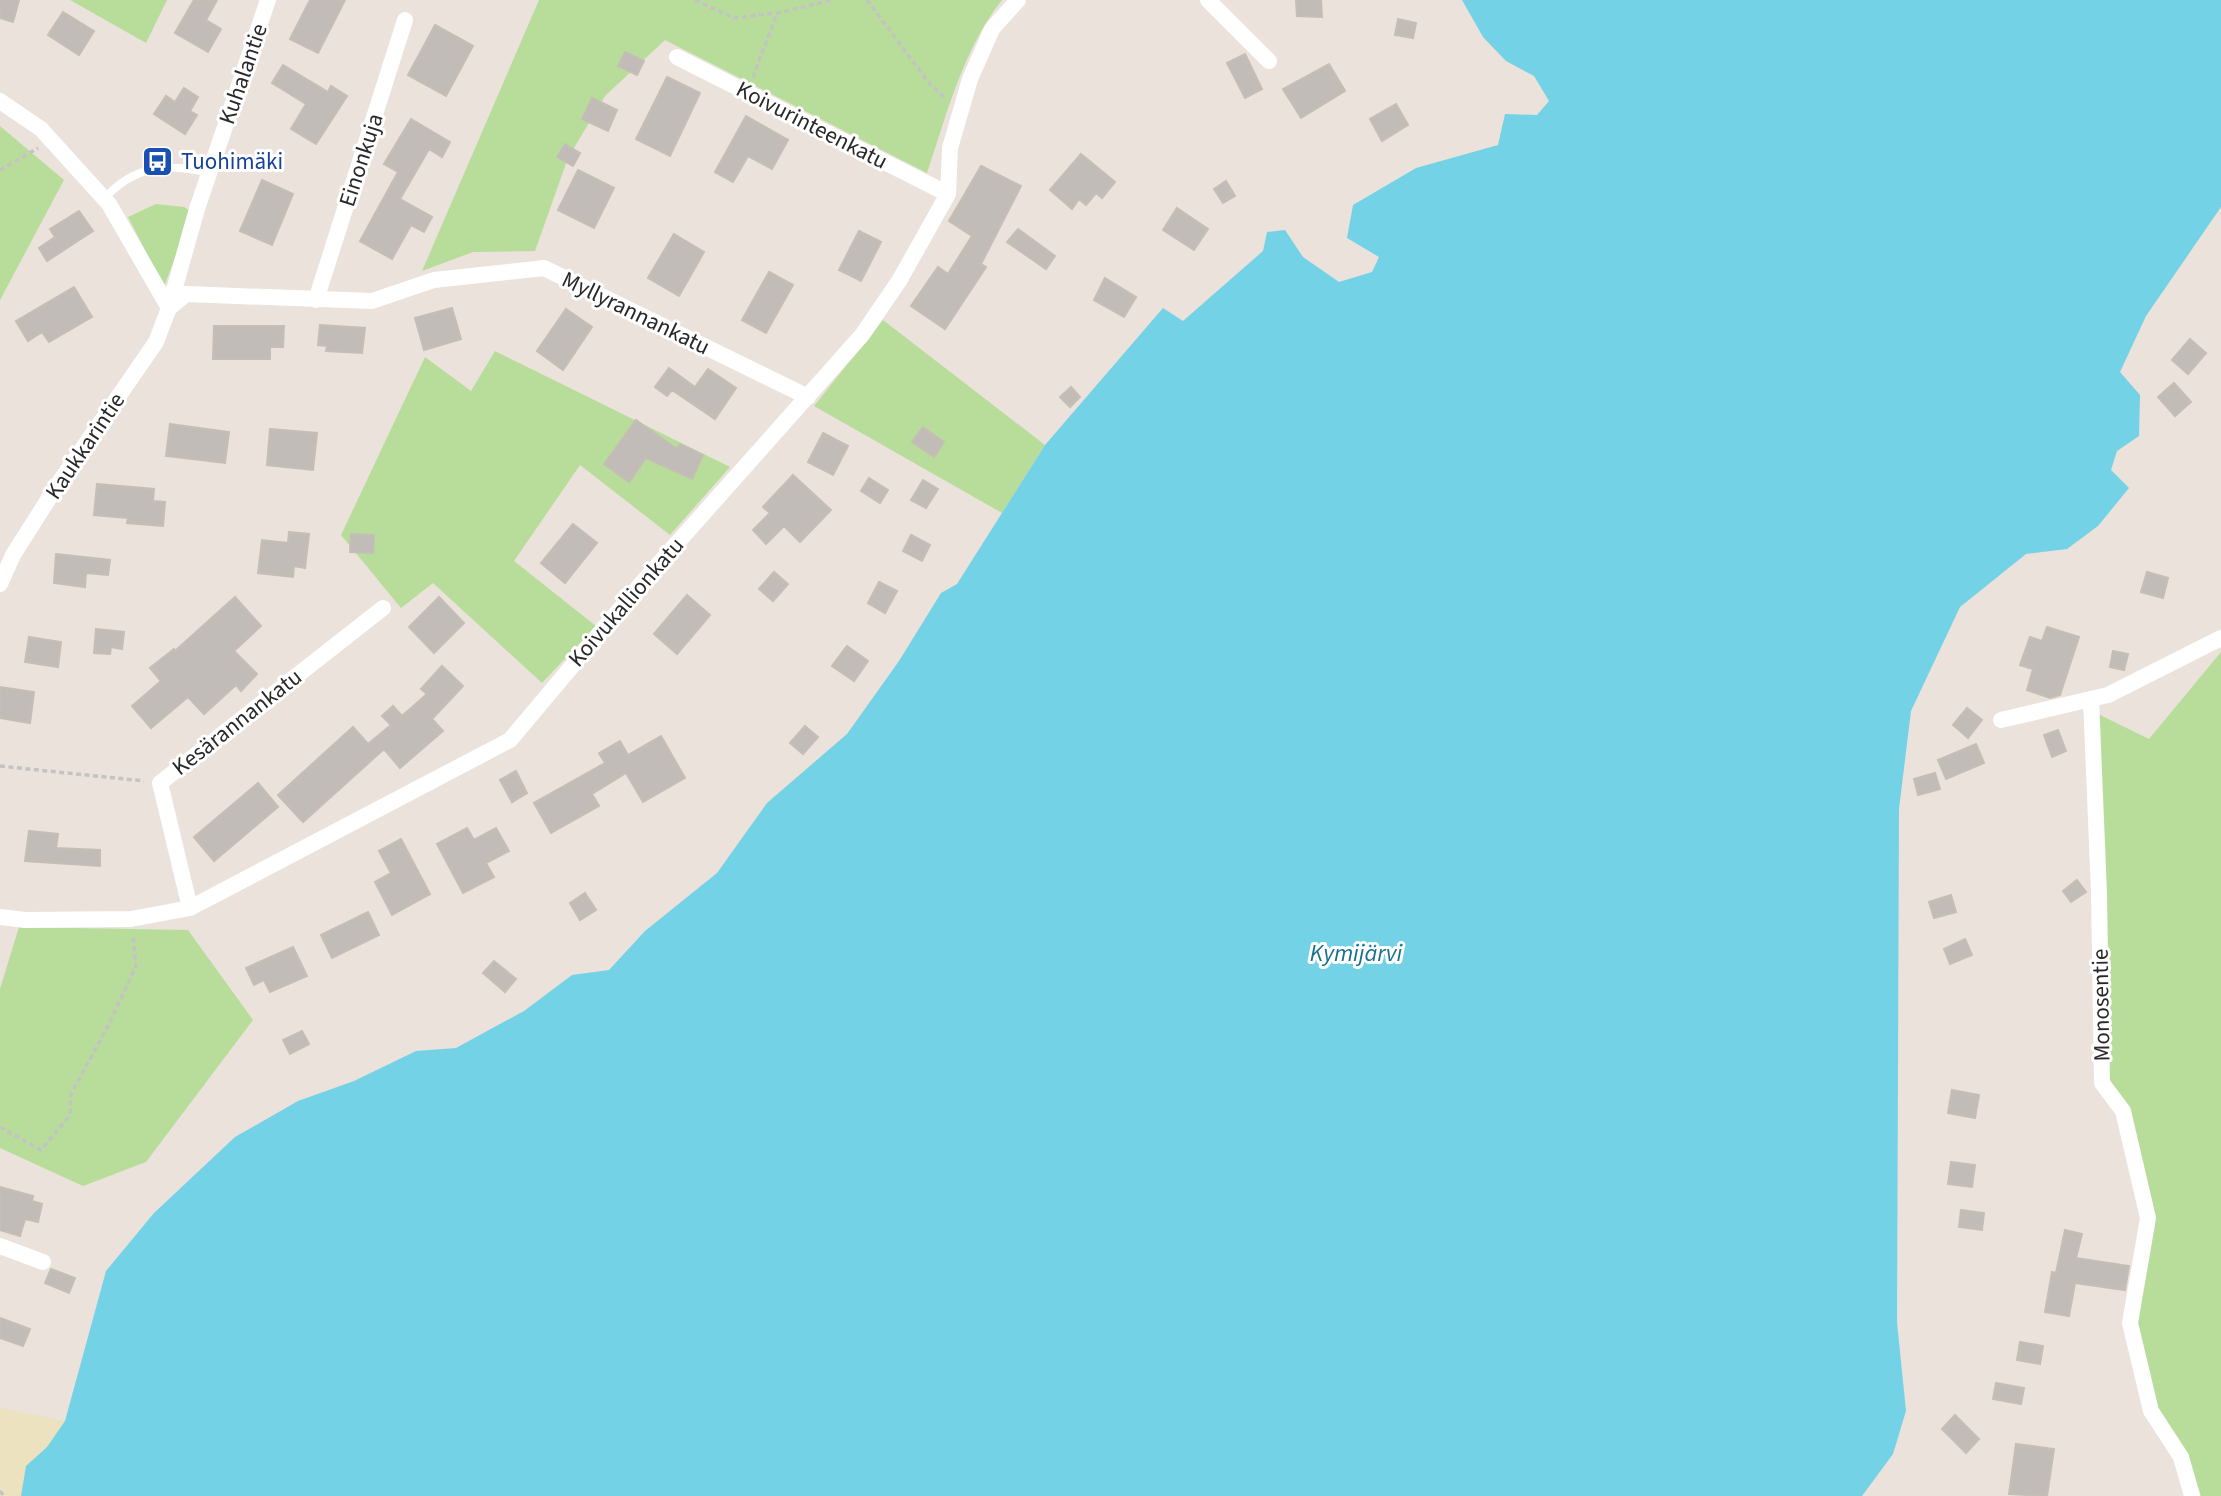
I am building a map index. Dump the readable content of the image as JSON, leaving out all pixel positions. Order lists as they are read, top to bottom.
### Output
{
  "streets": {
    "street": [
      "Kuhalantie",
      "Koivurinteenkatu",
      "Einonkuja",
      "Myllyrannankatu",
      "Kaukkarintie",
      "Koivukallionkatu",
      "Kesärannankatu",
      "Monosentie"
    ]
  },
  "crossings": [
    ["Kuhalantie", "Myllyrannankatu"],
    ["Kuhalantie", "Kaukkarintie"],
    ["Koivurinteenkatu", "Koivukallionkatu"],
    ["Einonkuja", "Myllyrannankatu"],
    ["Myllyrannankatu", "Kaukkarintie"],
    ["Myllyrannankatu", "Koivukallionkatu"],
    ["Koivukallionkatu", "Kesärannankatu"]
  ],
  "water": ["Kymijärvi"],
  "places": {
    "bus stop": ["Tuohimäki"]
  }
}
